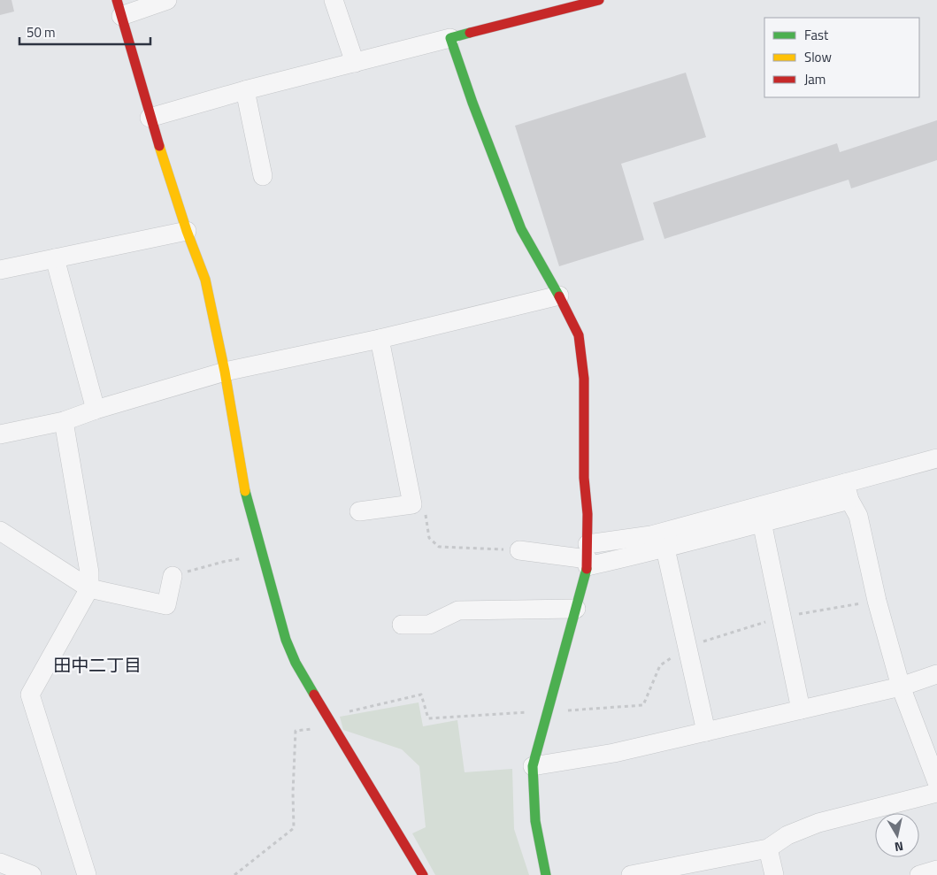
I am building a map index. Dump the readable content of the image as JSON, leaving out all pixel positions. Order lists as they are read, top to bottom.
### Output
{
  "districts": ["田中二丁目"],
  "legend": ["Fast", "Slow", "Jam"],
  "scale_bar": "50 m",
  "north": "bottom"
}
